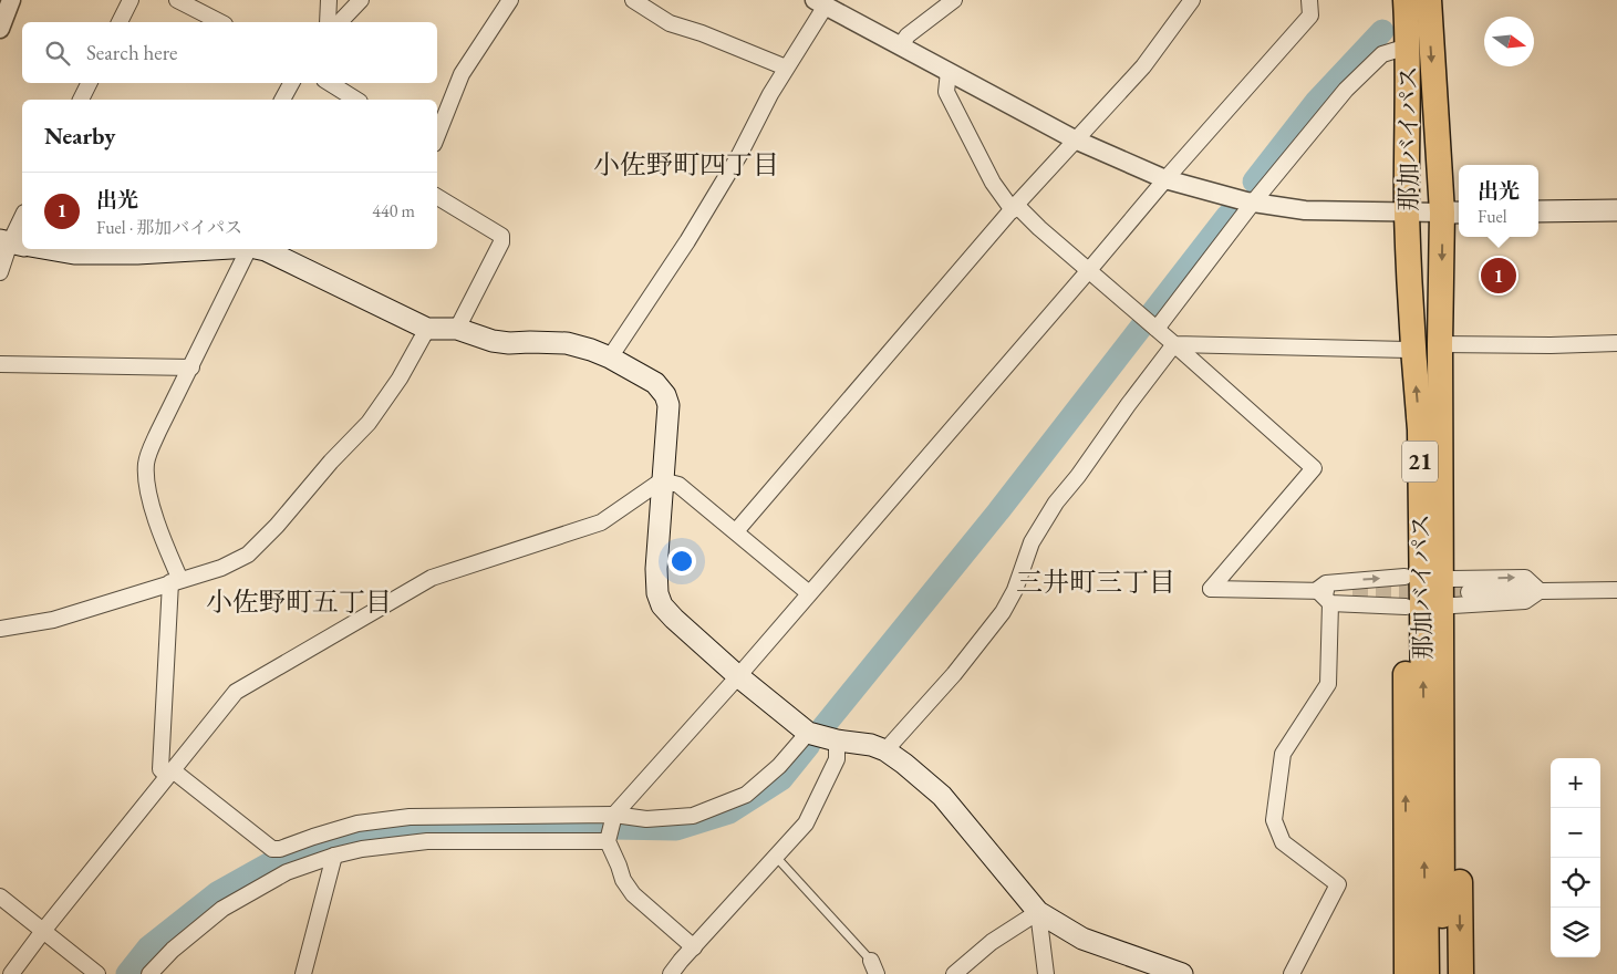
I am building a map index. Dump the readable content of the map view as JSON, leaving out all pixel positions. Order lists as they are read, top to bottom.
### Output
{
  "streets": {
    "highway": ["那加バイパス", "21"]
  },
  "districts": ["小佐野町四丁目", "三井町三丁目", "小佐野町五丁目"],
  "north": "right",
  "page": {
    "search": "Search here",
    "heading": "Nearby",
    "popup": ["出光", "Fuel"],
    "list": [
      {
        "mark": "1",
        "name": "出光",
        "note": "Fuel · 那加バイパス",
        "value": "440 m"
      }
    ],
    "pins": "1",
    "map_buttons": ["+", "−"]
  }
}
